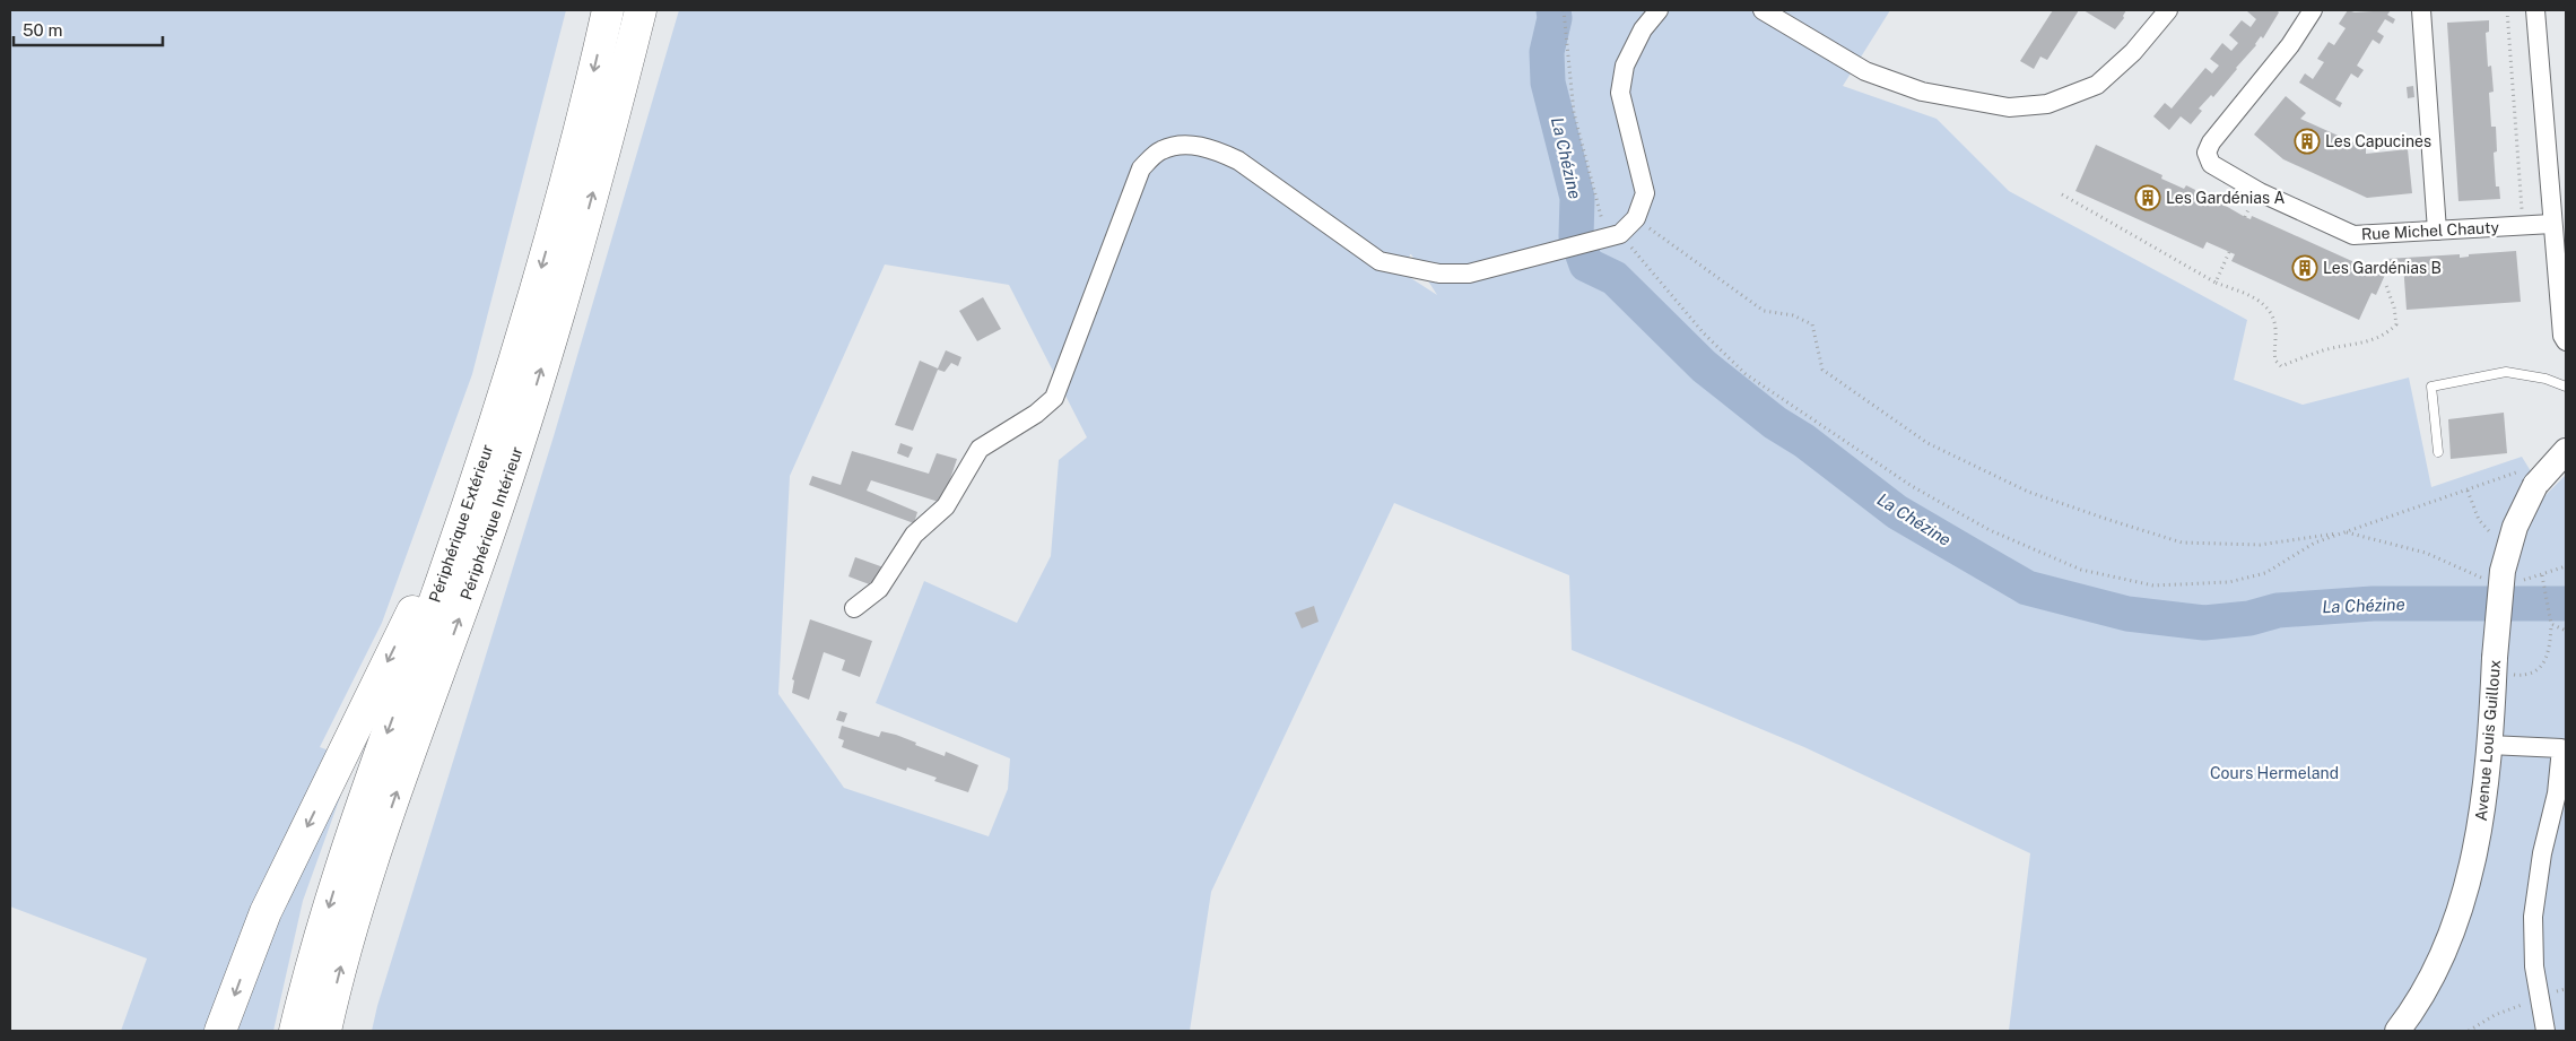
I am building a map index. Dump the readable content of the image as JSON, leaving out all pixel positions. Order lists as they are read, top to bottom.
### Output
{
  "streets": {
    "highway": ["Périphérique Extérieur", "Périphérique Intérieur"],
    "street": ["Rue Michel Chauty", "Avenue Louis Guilloux"]
  },
  "water": ["La Chézine"],
  "parks": ["Cours Hermeland"],
  "places": {
    "building": ["Les Capucines", "Les Gardénias A", "Les Gardénias B"]
  },
  "scale_bar": "50 m"
}
